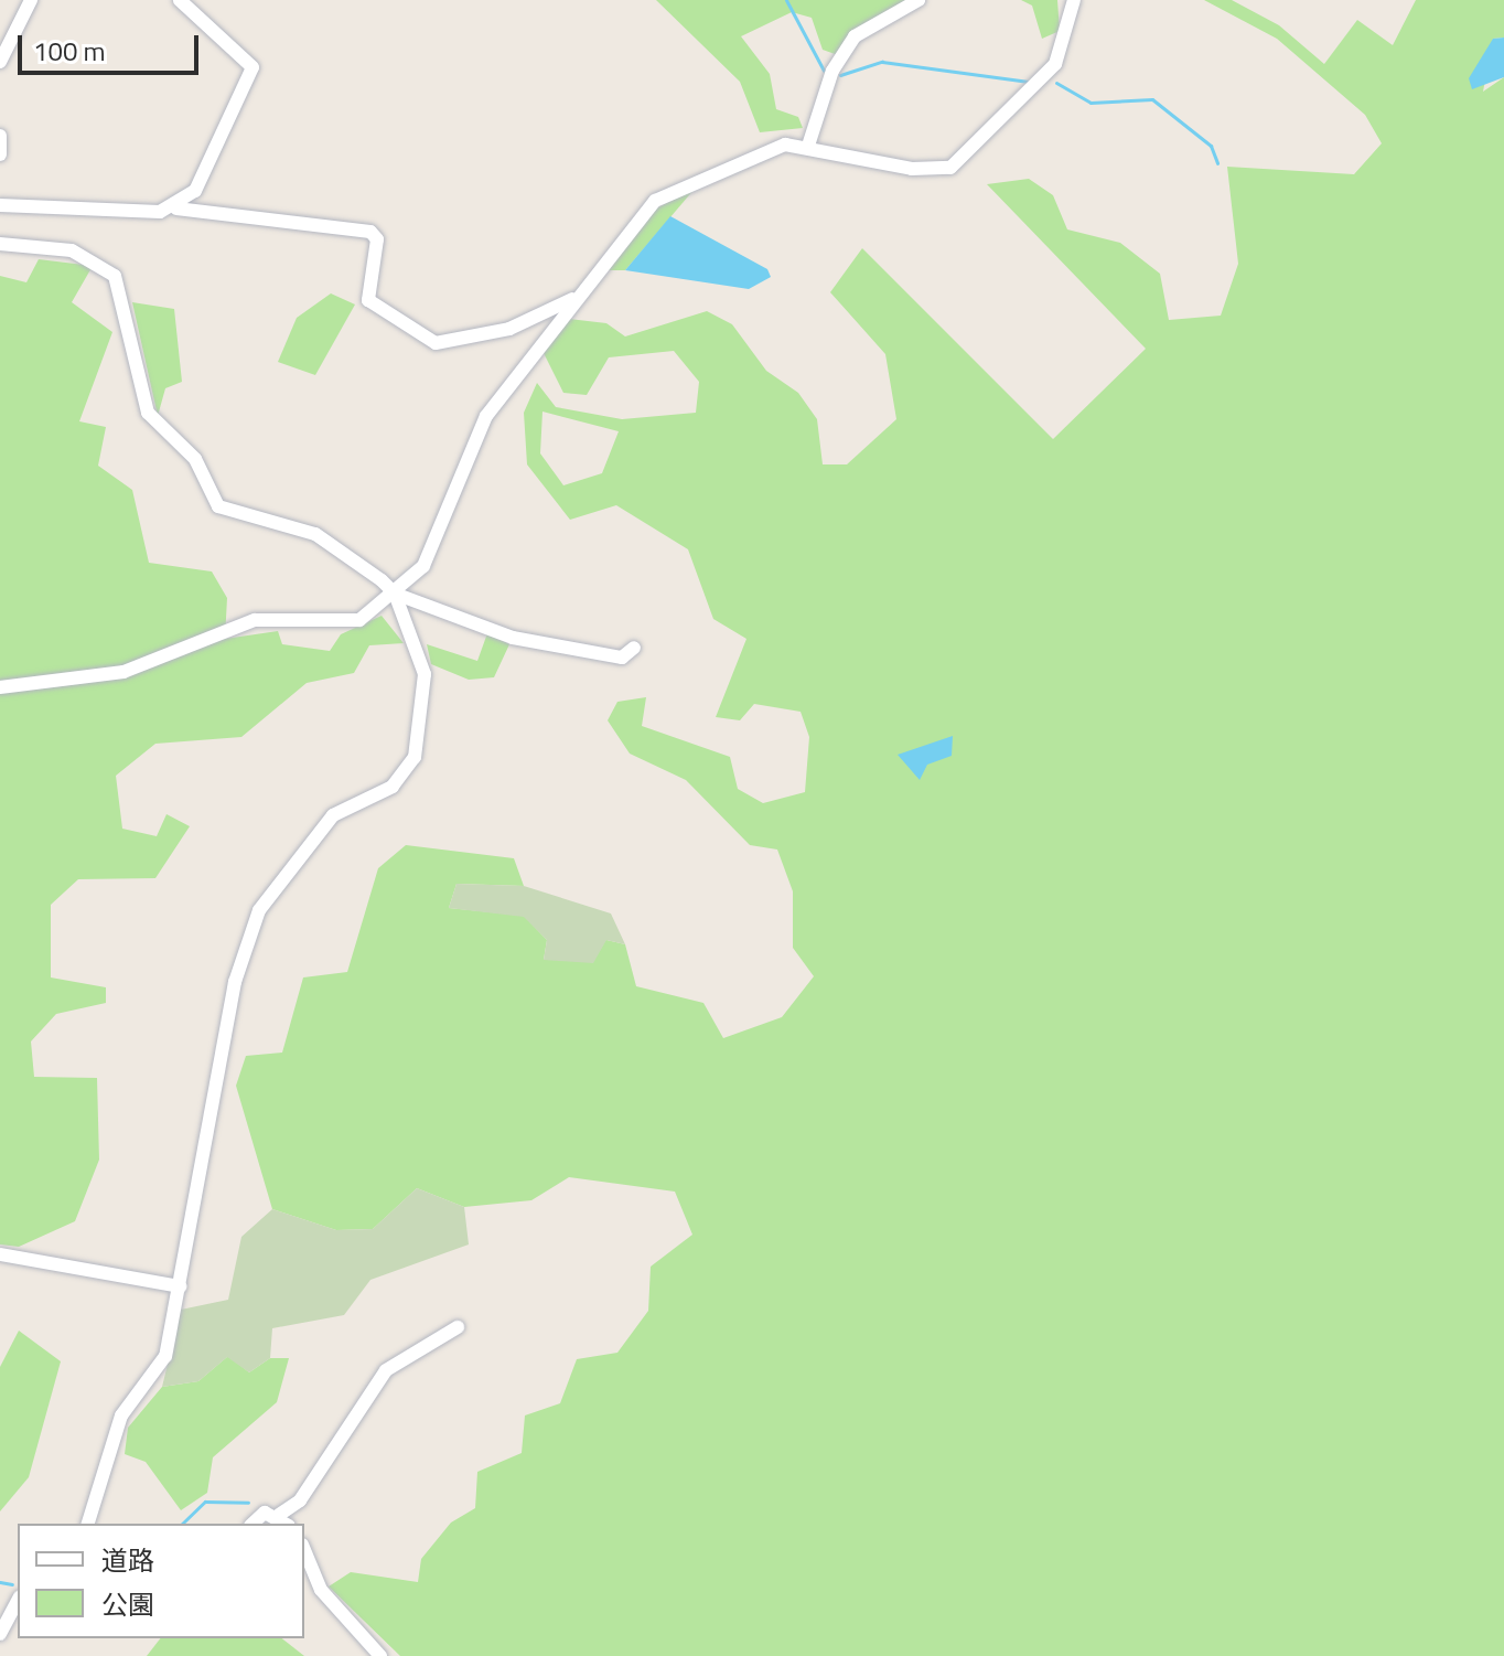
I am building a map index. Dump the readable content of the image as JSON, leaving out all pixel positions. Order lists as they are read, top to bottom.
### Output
{
  "legend": ["道路", "公園"],
  "scale_bar": "100 m"
}
